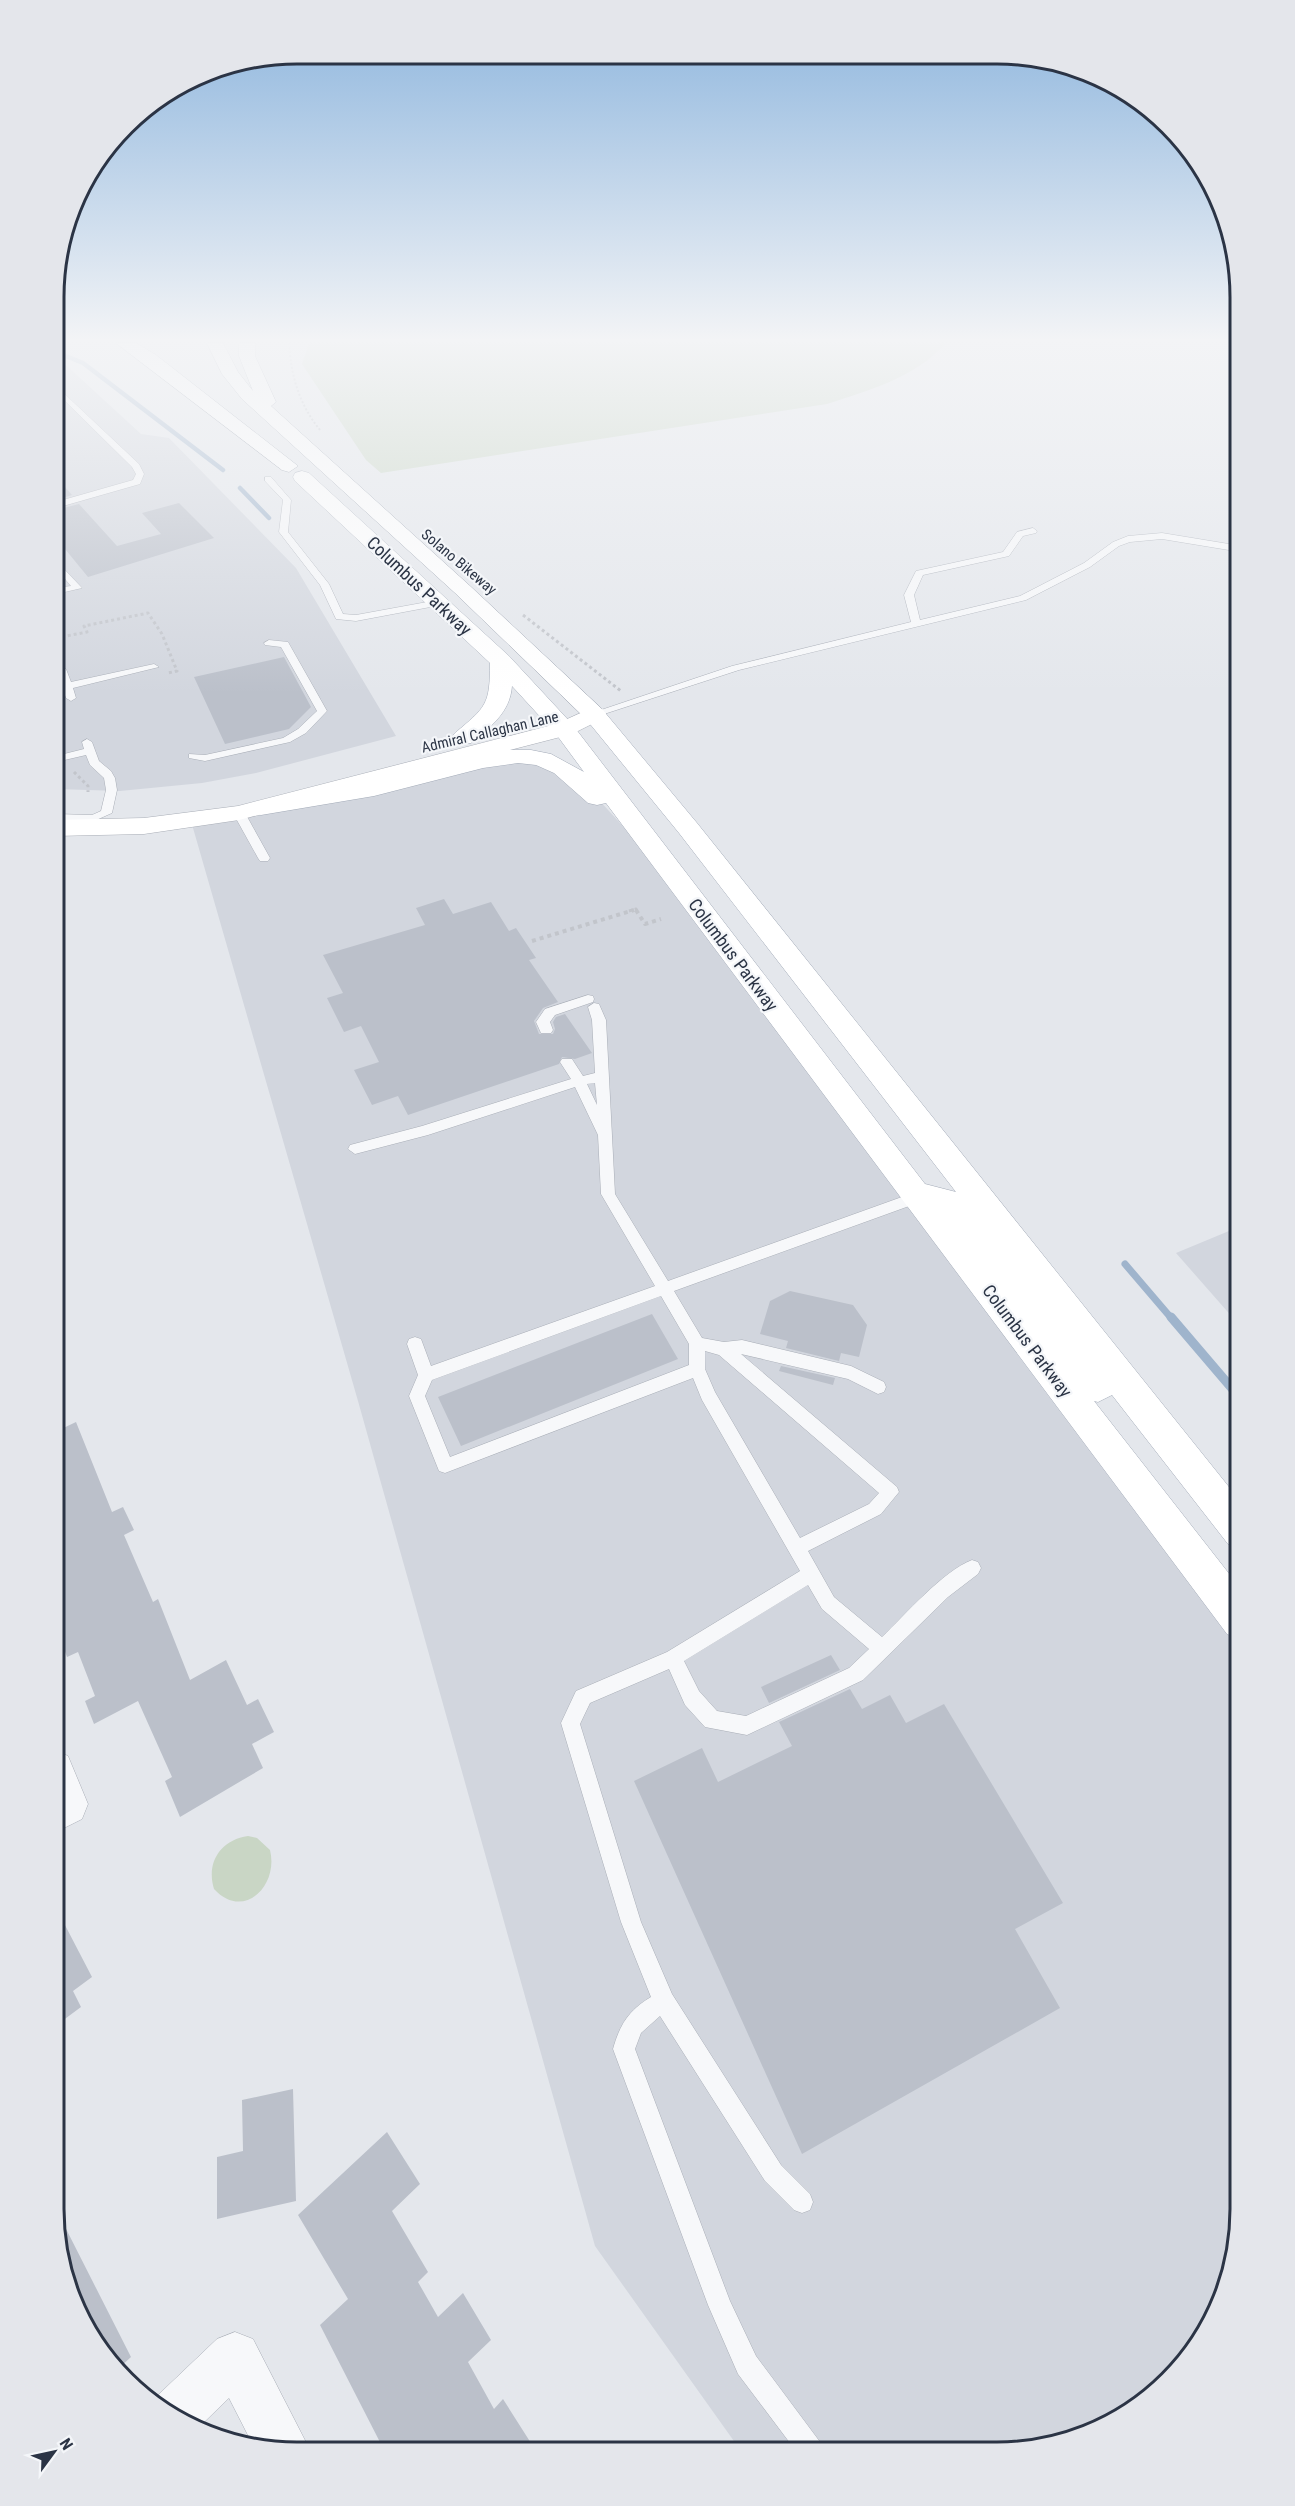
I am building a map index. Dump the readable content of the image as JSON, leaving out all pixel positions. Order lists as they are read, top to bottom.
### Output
{
  "streets": {
    "main road": ["Columbus Parkway", "Admiral Callaghan Lane"]
  },
  "crossings": [
    ["Columbus Parkway", "Admiral Callaghan Lane"]
  ],
  "north": "top right"
}
